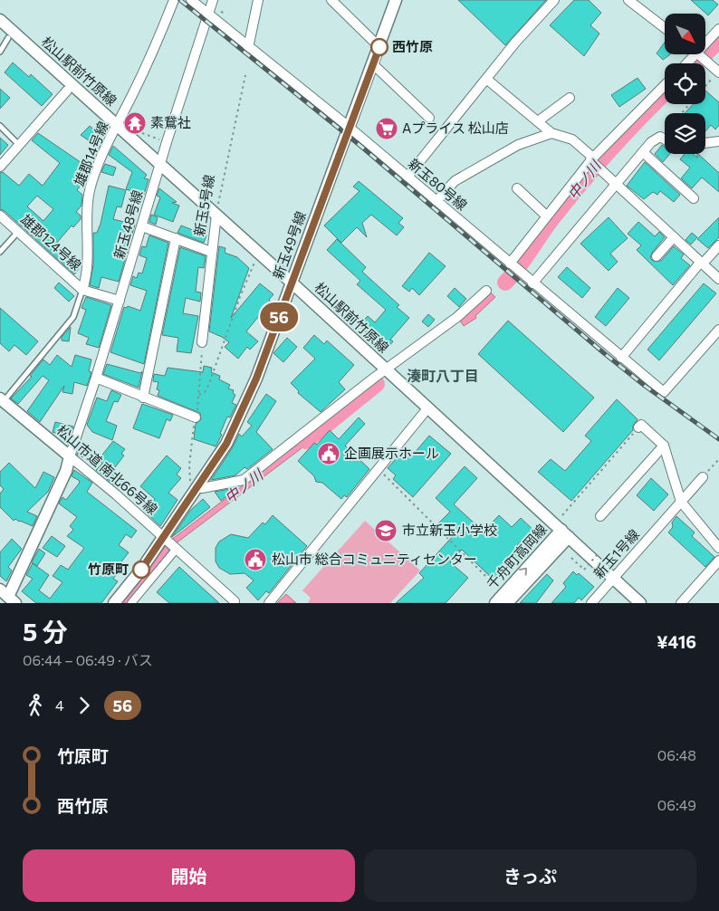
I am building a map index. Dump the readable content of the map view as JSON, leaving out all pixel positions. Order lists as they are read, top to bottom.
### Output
{
  "streets": {
    "street": [
      "松山駅前竹原線",
      "雄郡14号線",
      "新玉80号線",
      "新玉5号線",
      "新玉48号線",
      "雄郡124号線",
      "新玉49号線",
      "松山市道 南北66号線",
      "新玉1号線",
      "千舟町高岡線"
    ]
  },
  "crossings": [
    ["松山駅前竹原線", "雄郡14号線"],
    ["松山駅前竹原線", "新玉5号線"],
    ["松山駅前竹原線", "新玉48号線"],
    ["松山駅前竹原線", "新玉49号線"],
    ["松山駅前竹原線", "新玉1号線"],
    ["松山駅前竹原線", "千舟町高岡線"],
    ["雄郡14号線", "雄郡124号線"],
    ["新玉80号線", "新玉48号線"],
    ["新玉80号線", "新玉49号線"],
    ["新玉48号線", "松山市道 南北66号線"],
    ["新玉49号線", "松山市道 南北66号線"]
  ],
  "districts": ["湊町八丁目"],
  "water": ["中ノ川"],
  "places": {
    "other": ["西竹原", "竹原町"],
    "temple": ["素鵞社"],
    "supermarket": ["Aプライス 松山店"],
    "public building": ["企画展示ホール", "松山市 総合コミュニティセンター"],
    "school or university": ["市立新玉小学校"]
  },
  "lines": ["bus line 56"],
  "north": "bottom right",
  "page": {
    "on_map": "56",
    "heading": ["5 分", "06:44 – 06:49 · バス", "¥416"],
    "legs": ["4", "56"],
    "list": [
      {
        "name": "竹原町",
        "value": "06:48"
      },
      {
        "name": "西竹原",
        "value": "06:49"
      }
    ],
    "buttons": ["開始", "きっぷ"]
  }
}
